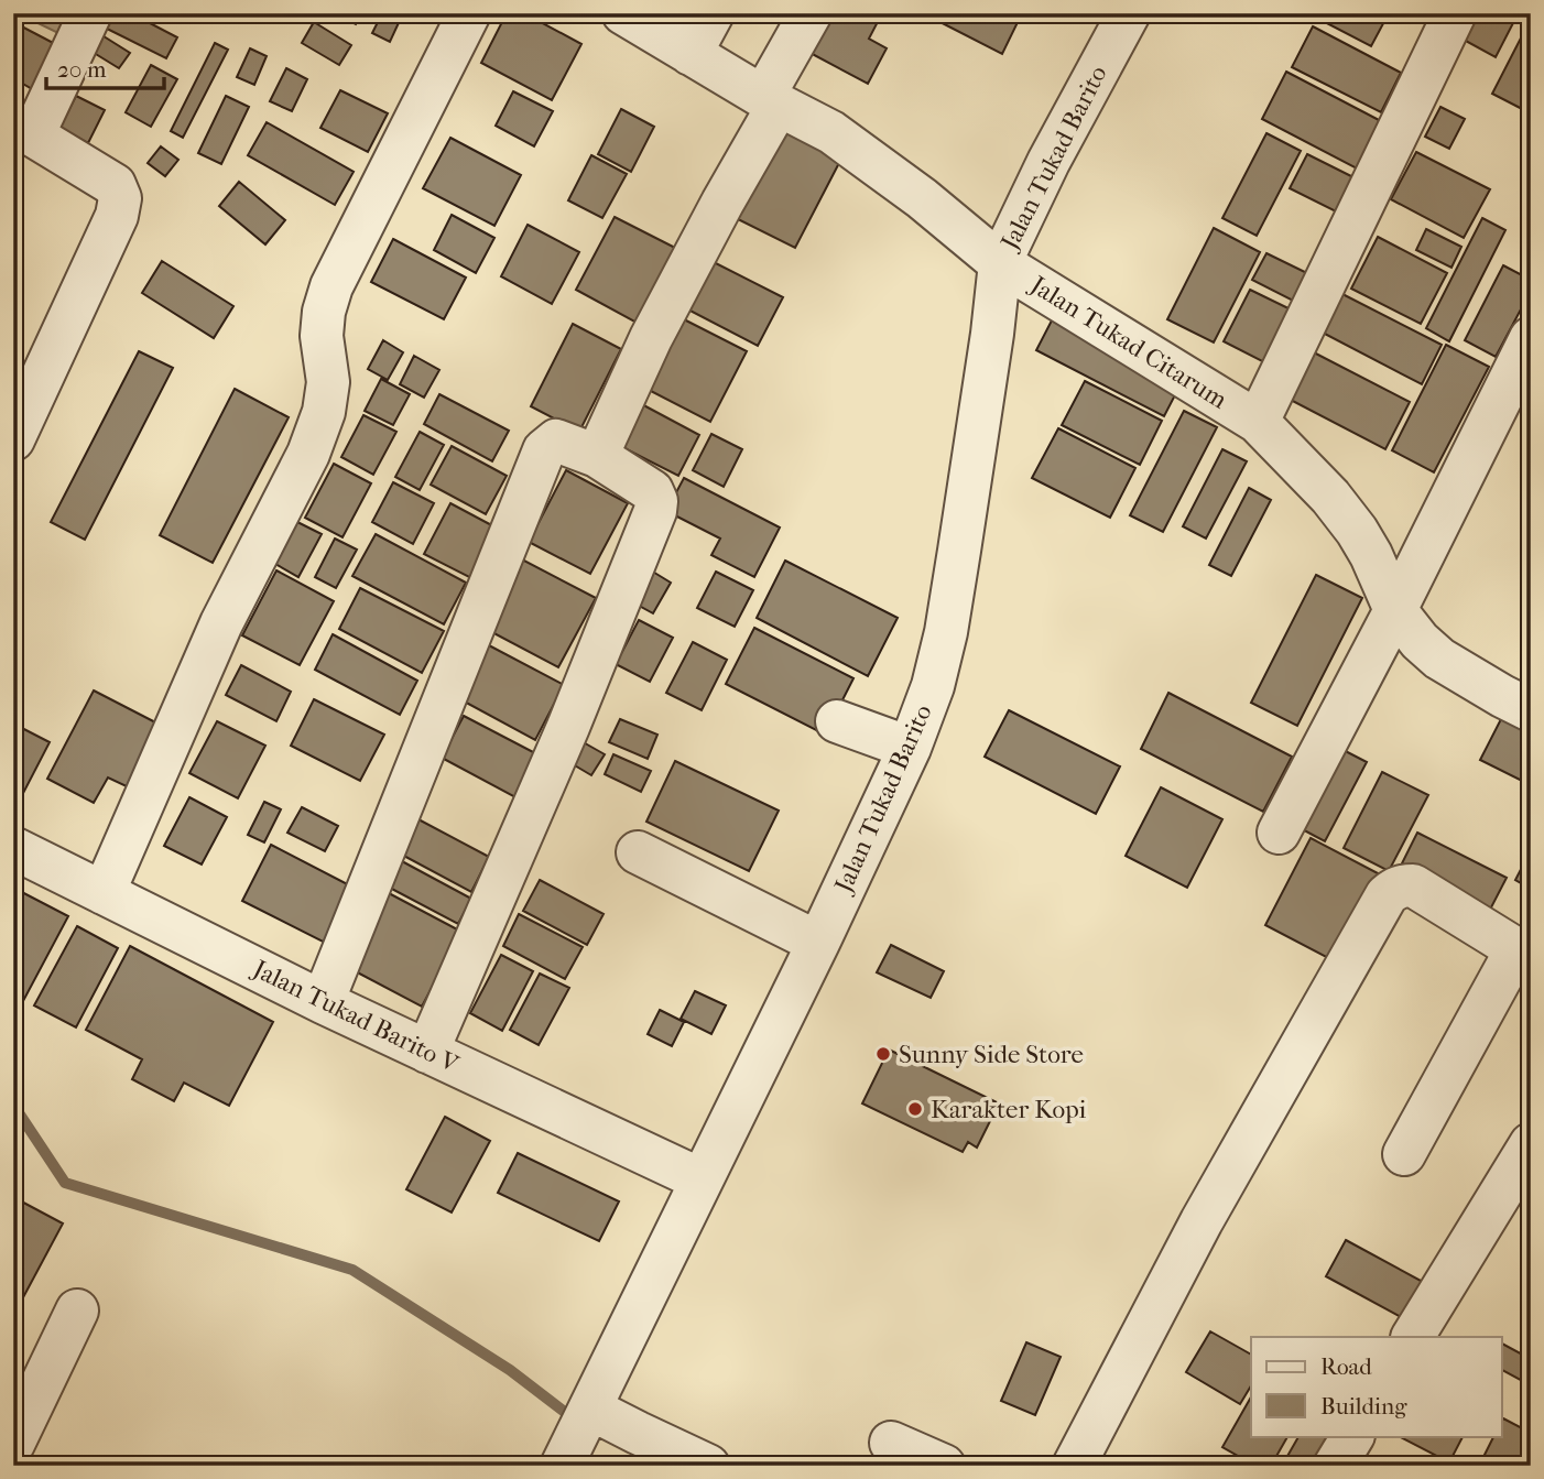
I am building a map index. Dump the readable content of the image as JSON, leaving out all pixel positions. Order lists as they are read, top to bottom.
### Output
{
  "streets": {
    "street": ["Jalan Tukad Barito", "Jalan Tukad Citarum", "Jalan Tukad Barito V"]
  },
  "crossings": [
    ["Jalan Tukad Barito", "Jalan Tukad Citarum"],
    ["Jalan Tukad Barito", "Jalan Tukad Barito V"]
  ],
  "places": ["Sunny Side Store", "Karakter Kopi"],
  "legend": ["Road", "Building"],
  "scale_bar": "20 m"
}
